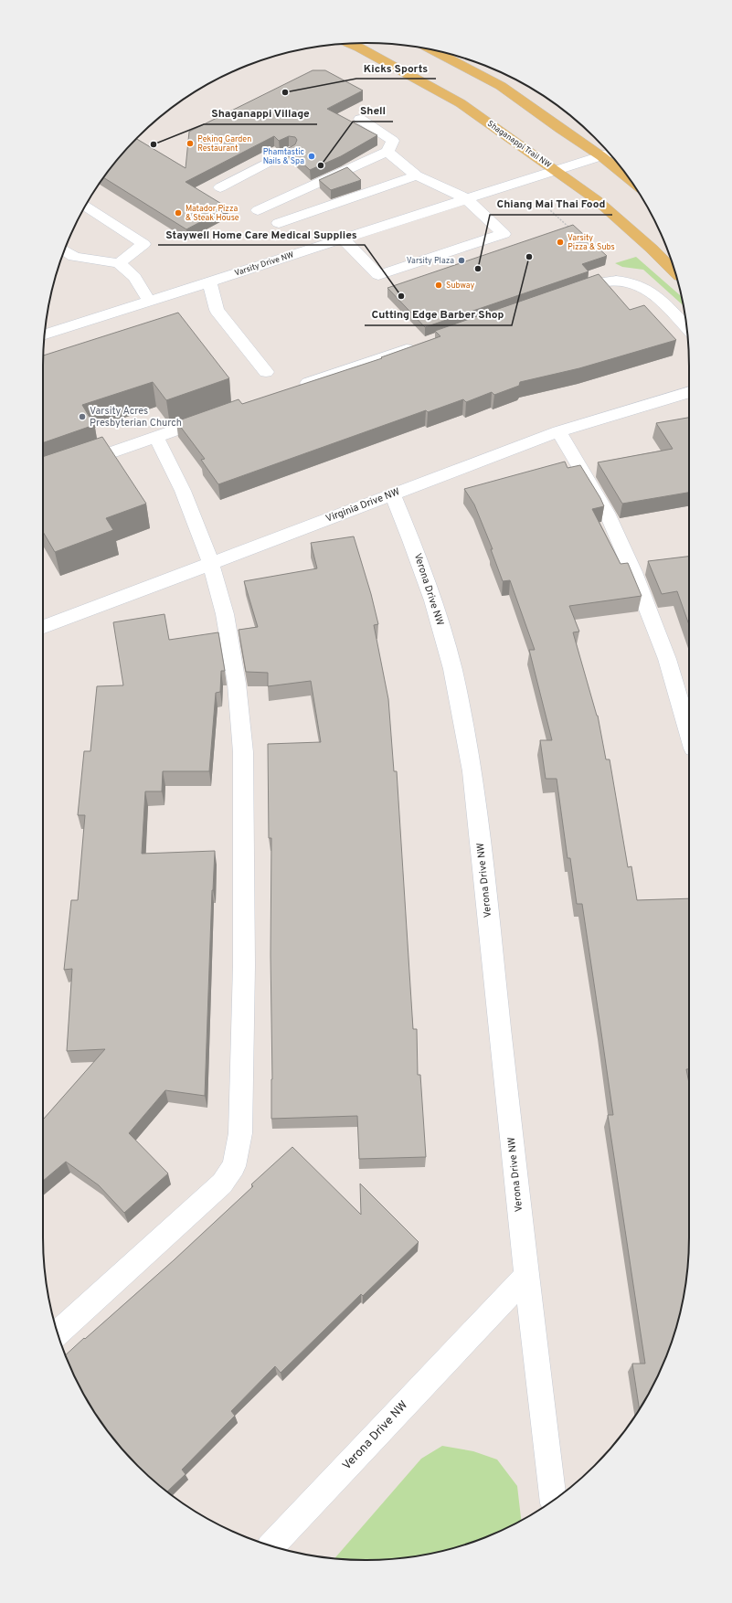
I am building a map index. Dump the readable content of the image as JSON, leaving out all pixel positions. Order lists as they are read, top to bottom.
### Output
{
  "streets": {
    "main road": ["Shaganappi Trail NW"],
    "street": ["Varsity Drive NW", "Virginia Drive NW", "Verona Drive NW"]
  },
  "crossings": [
    ["Shaganappi Trail NW", "Varsity Drive NW"],
    ["Virginia Drive NW", "Verona Drive NW"]
  ],
  "places": [
    "Kicks Sports",
    "Peking Garden Restaurant",
    "Shaganappi Village",
    "Phamtastic Nails & Spa",
    "Shell",
    "Matador Pizza & Steak House",
    "Varsity Pizza & Subs",
    "Cutting Edge Barber Shop",
    "Varsity Plaza",
    "Chiang Mai Thai Food",
    "Subway",
    "Staywell Home Care Medical Supplies",
    "Varsity Acres Presbyterian Church"
  ]
}
